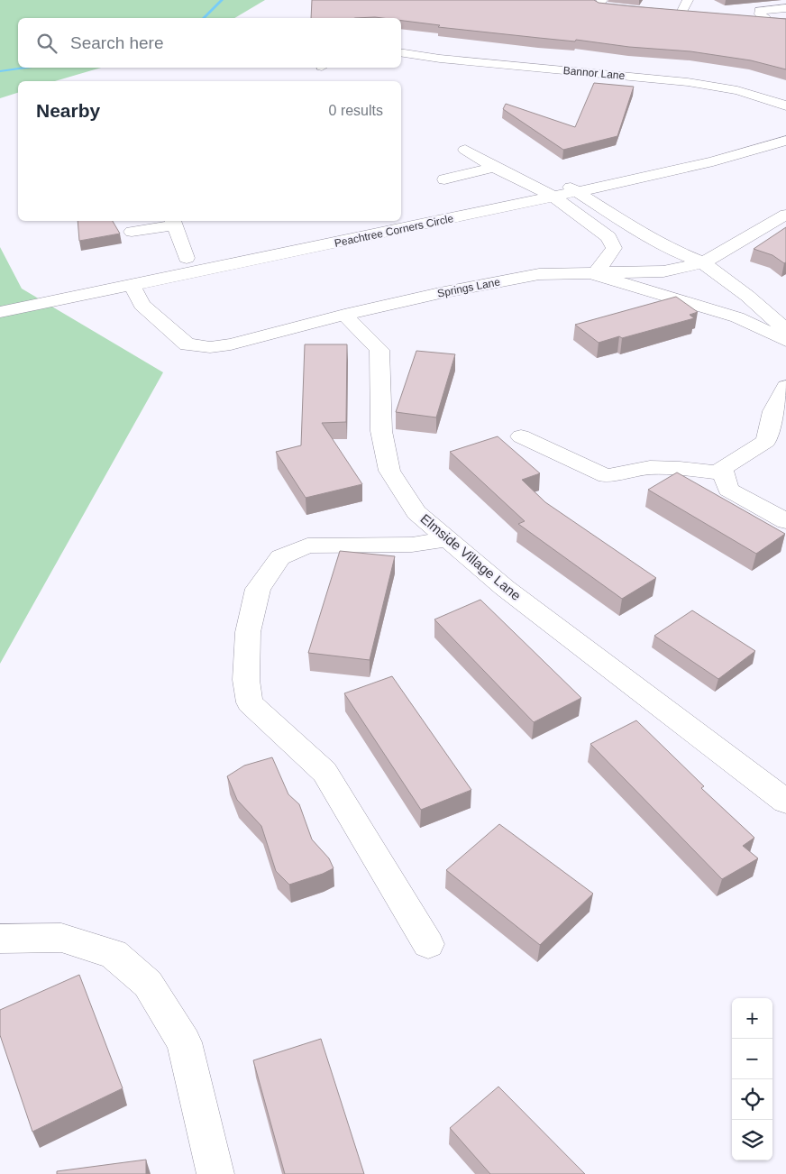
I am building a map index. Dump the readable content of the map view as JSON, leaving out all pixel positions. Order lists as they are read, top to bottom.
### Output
{
  "streets": {
    "street": [
      "Bannor Lane",
      "Peachtree Corners Circle",
      "Springs Lane",
      "Elmside Village Lane"
    ]
  },
  "crossings": [
    ["Springs Lane", "Elmside Village Lane"]
  ],
  "page": {
    "search": "Search here",
    "heading": ["Nearby", "0 results"],
    "map_buttons": ["+", "−"]
  }
}
